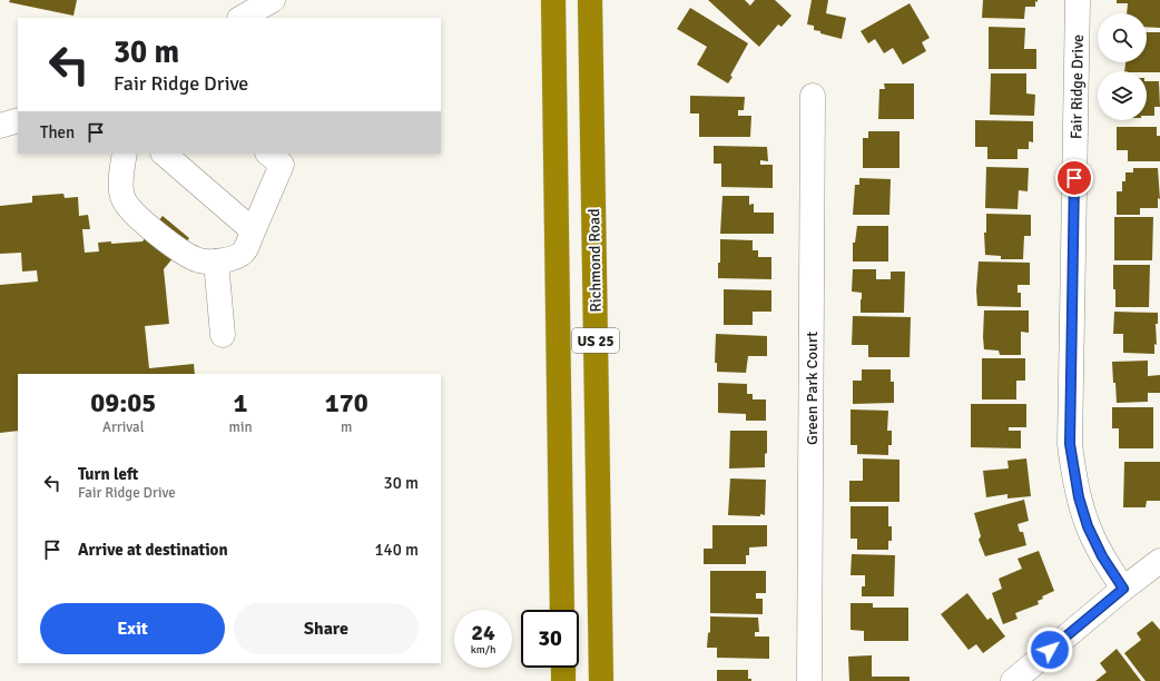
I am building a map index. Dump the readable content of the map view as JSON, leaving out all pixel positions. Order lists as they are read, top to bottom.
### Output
{
  "streets": {
    "highway": ["Richmond Road", "US 25"],
    "street": ["Fair Ridge Drive", "Green Park Court"]
  },
  "page": {
    "turn": ["30 m", "Fair Ridge Drive"],
    "then": "Then",
    "eta": [
      "09:05",
      "Arrival",
      "1",
      "min",
      "170",
      "m"
    ],
    "list": [
      {
        "name": "Turn left",
        "note": "Fair Ridge Drive",
        "value": "30 m"
      },
      {
        "name": "Arrive at destination",
        "value": "140 m"
      }
    ],
    "buttons": ["Exit", "Share"],
    "speed": "24 km/h",
    "limit": "30"
  }
}
